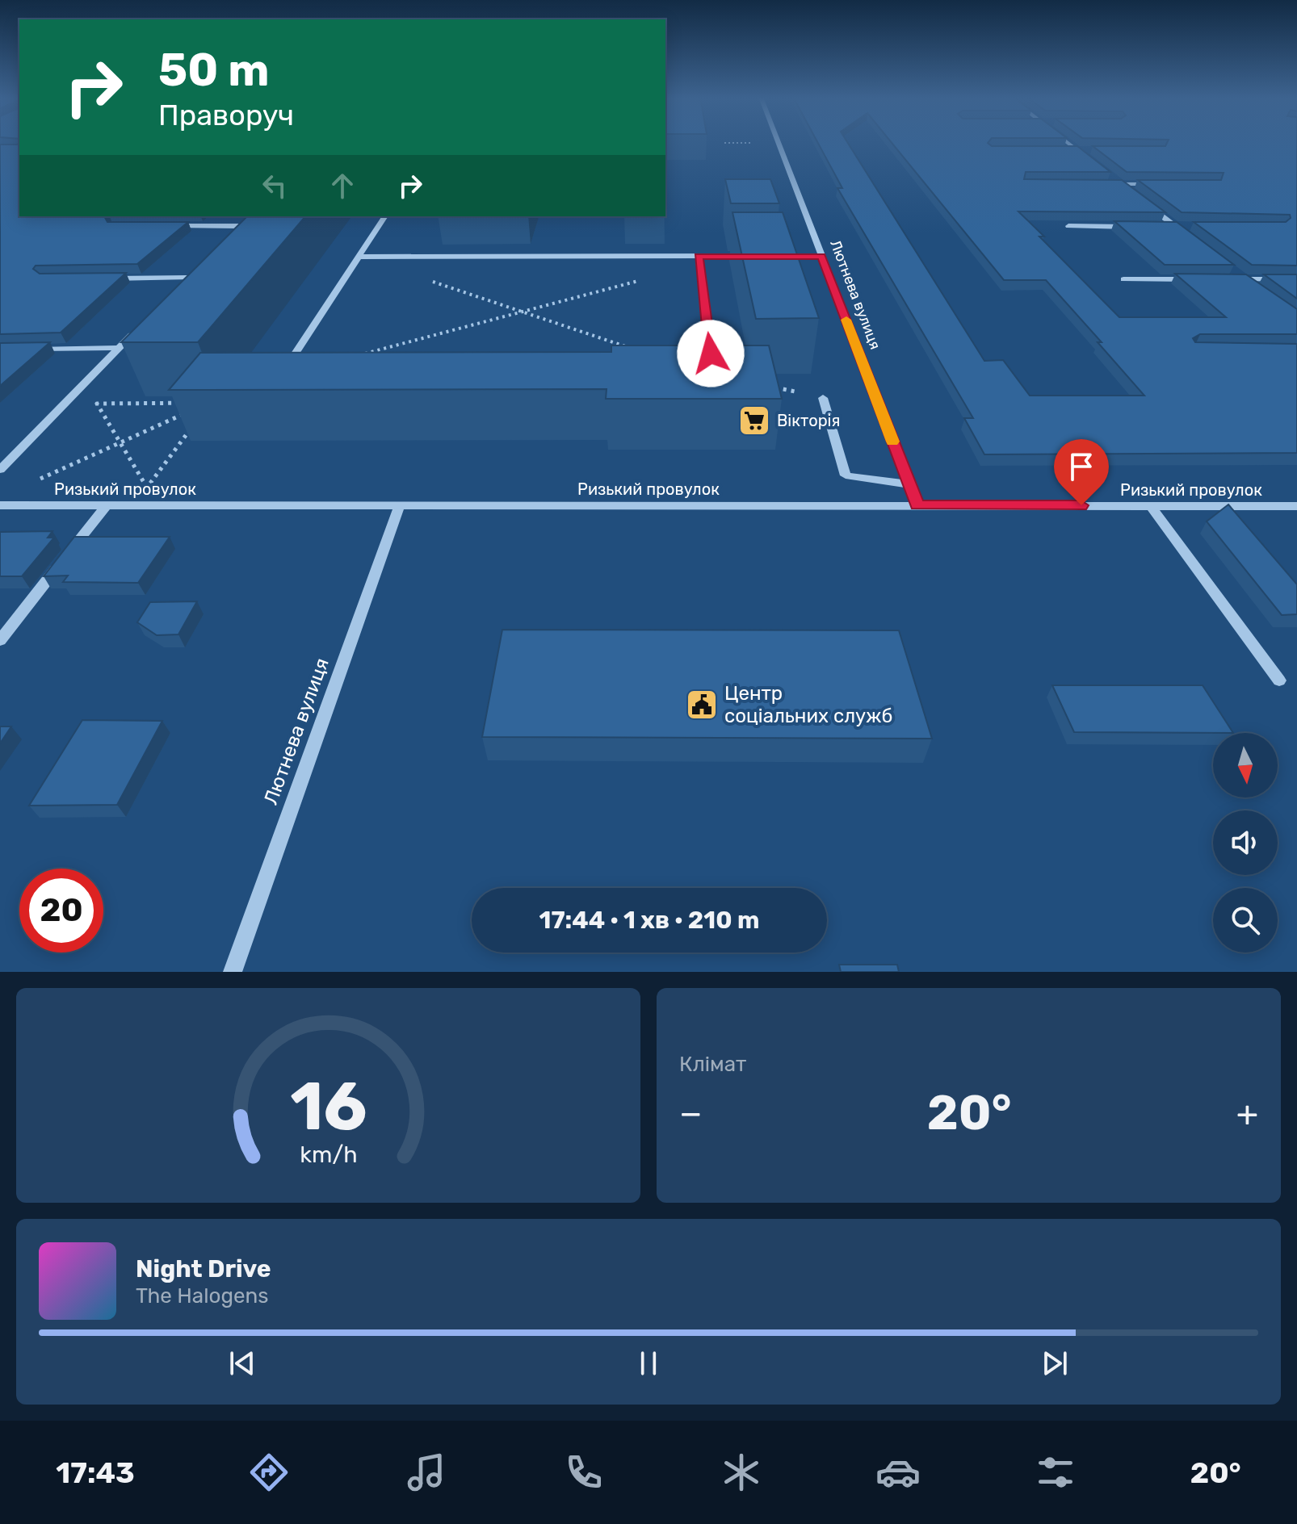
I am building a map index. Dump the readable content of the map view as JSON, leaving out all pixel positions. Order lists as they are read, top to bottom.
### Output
{
  "streets": {
    "street": ["Лютнева вулиця", "Ризький провулок"]
  },
  "crossings": [
    ["Лютнева вулиця", "Ризький провулок"]
  ],
  "places": {
    "supermarket": ["Вікторія"],
    "public building": ["Центр соціальних служб"]
  },
  "north": "bottom",
  "page": {
    "turn": ["50 m", "Праворуч"],
    "limit": "20",
    "trip": "17:44 · 1 хв · 210 m",
    "tile": "Клімат",
    "heat": ["−", "20°", "+"],
    "song": ["Night Drive", "The Halogens"],
    "tabs": ["17:43", "20°"],
    "gauge": ["16", "km/h"]
  }
}
